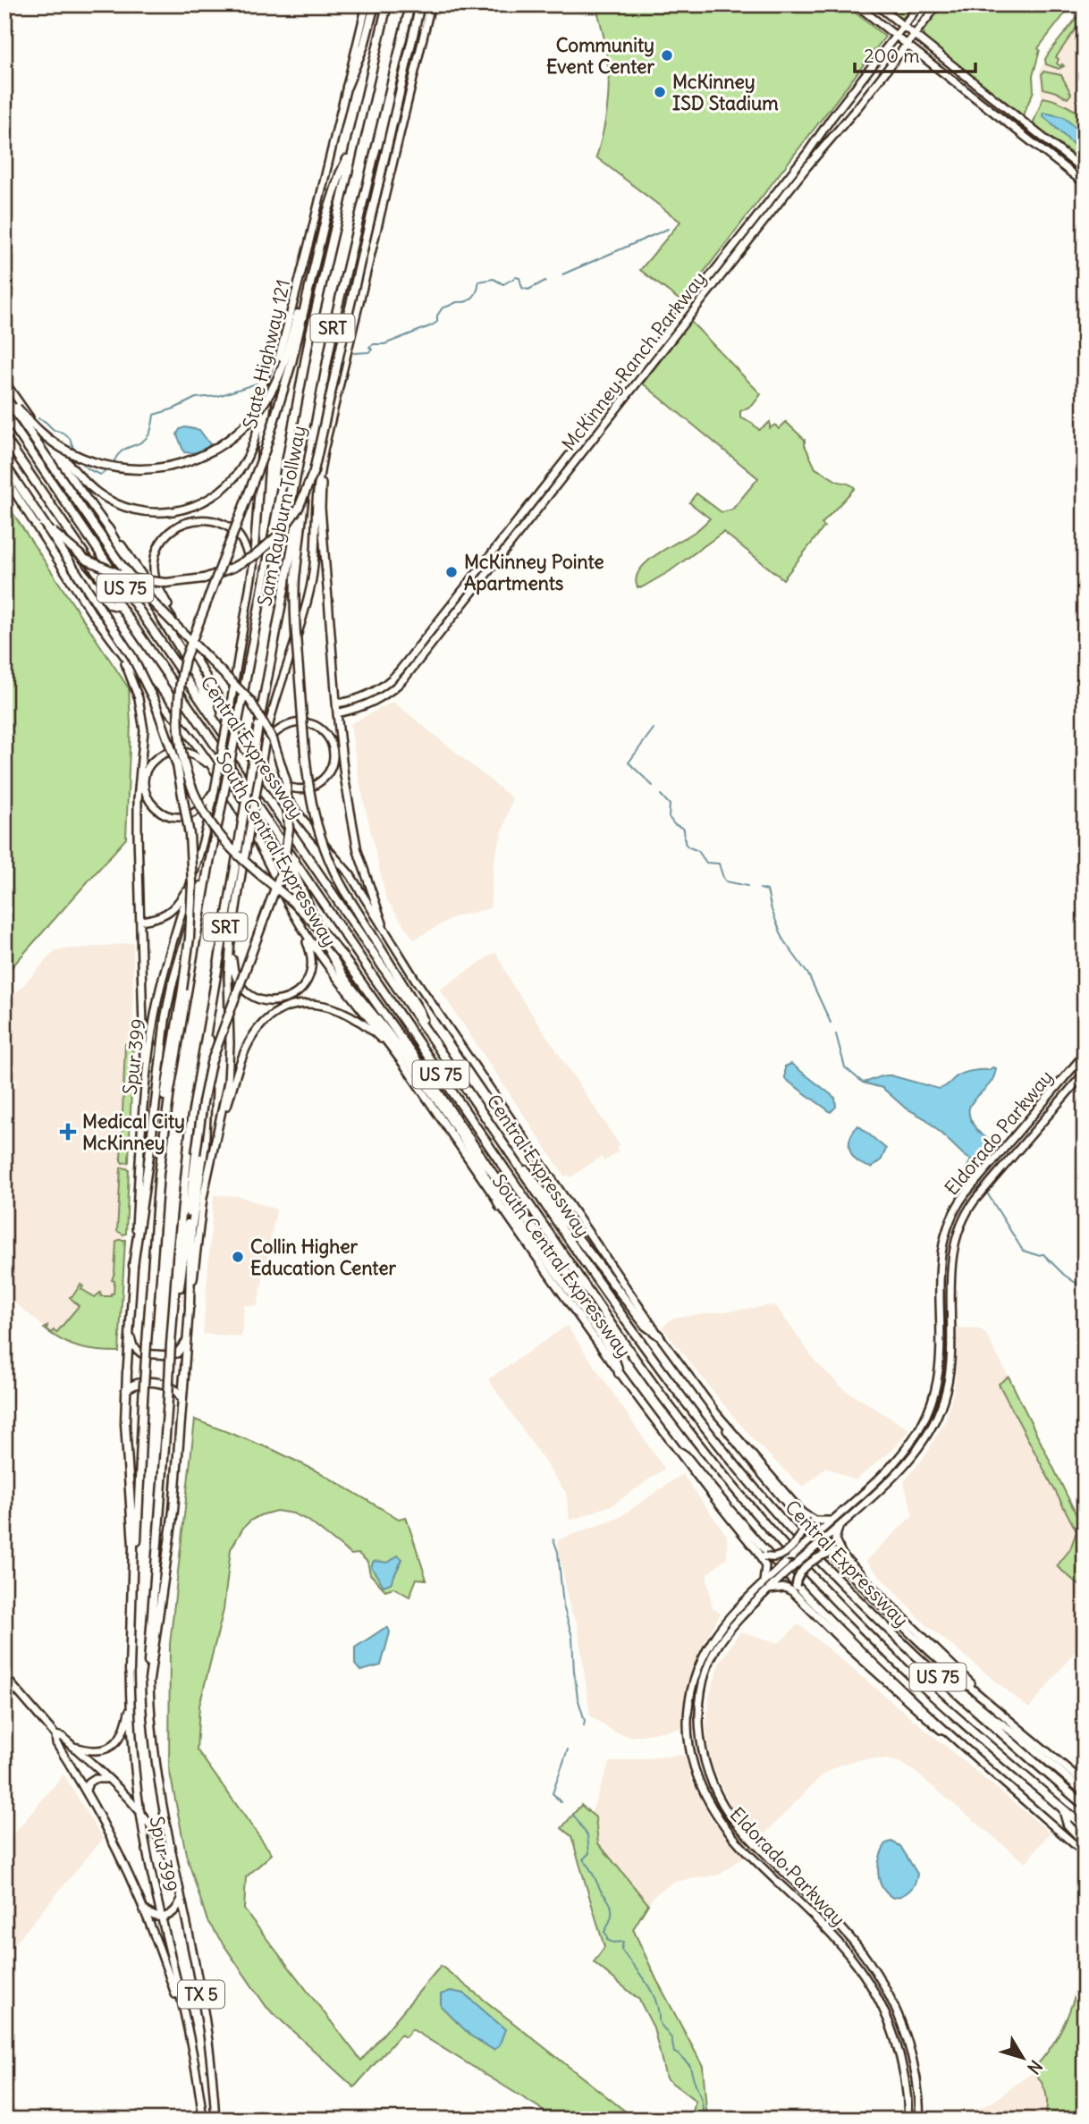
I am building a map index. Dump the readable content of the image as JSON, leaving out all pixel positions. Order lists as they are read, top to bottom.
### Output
{
  "streets": {
    "highway": [
      "SRT",
      "Sam Rayburn Tollway",
      "US 75",
      "Central Expressway"
    ],
    "main road": [
      "State Highway 121",
      "McKinney Ranch Parkway",
      "South Central Expressway",
      "Spur 399",
      "Eldorado Parkway",
      "TX 5"
    ]
  },
  "crossings": [
    ["State Highway 121", "Spur 399"],
    ["Spur 399", "TX 5"]
  ],
  "places": {
    "other": [
      "Community Event Center",
      "McKinney ISD Stadium",
      "McKinney Pointe Apartments",
      "Collin Higher Education Center"
    ],
    "health": ["Medical City McKinney"]
  },
  "scale_bar": "200 m",
  "north": "bottom right"
}
